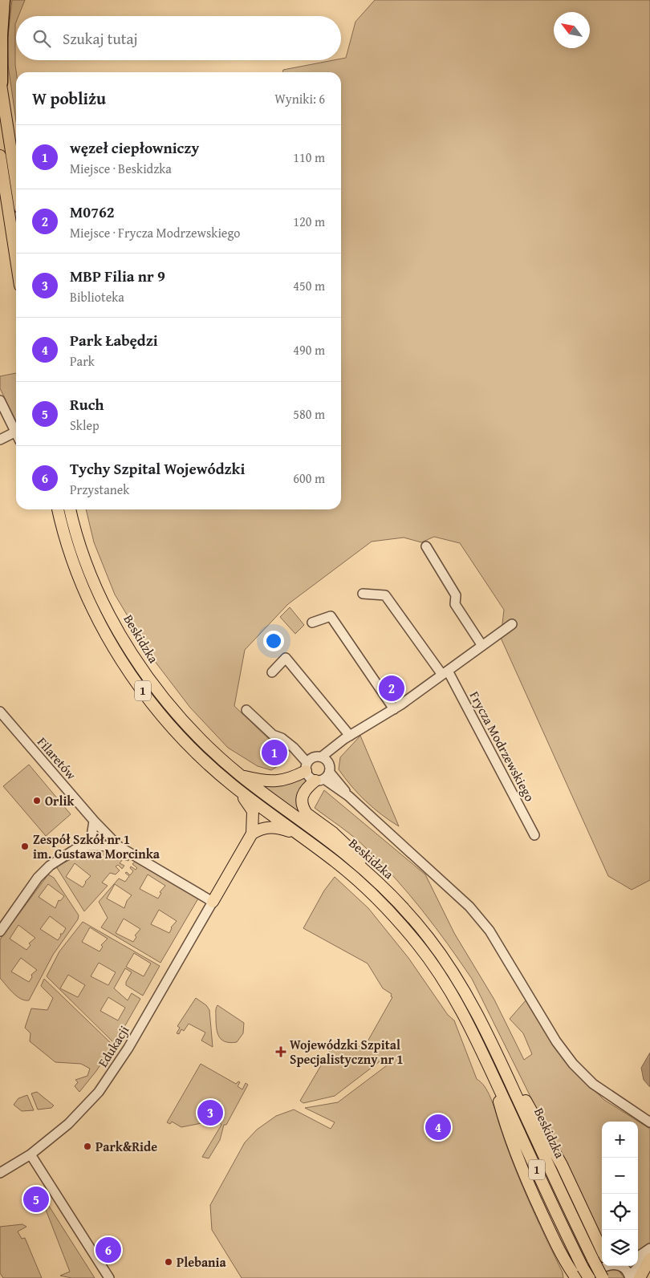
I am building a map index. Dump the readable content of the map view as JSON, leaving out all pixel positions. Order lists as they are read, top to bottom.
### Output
{
  "streets": {
    "main road": ["Beskidzka", "1"],
    "street": ["Frycza Modrzewskiego", "Filaretów", "Edukacji"]
  },
  "crossings": [
    ["Filaretów", "Edukacji"]
  ],
  "places": {
    "other": [
      "Orlik",
      "Zespół Szkół nr 1 im. Gustawa Morcinka",
      "Park&Ride",
      "Plebania"
    ],
    "health": ["Wojewódzki Szpital Specjalistyczny nr 1"]
  },
  "north": "top left",
  "page": {
    "search": "Szukaj tutaj",
    "heading": ["W pobliżu", "Wyniki: 6"],
    "list": [
      {
        "mark": "1",
        "name": "węzeł ciepłowniczy",
        "note": "Miejsce · Beskidzka",
        "value": "110 m"
      },
      {
        "mark": "2",
        "name": "M0762",
        "note": "Miejsce · Frycza Modrzewskiego",
        "value": "120 m"
      },
      {
        "mark": "3",
        "name": "MBP Filia nr 9",
        "note": "Biblioteka",
        "value": "450 m"
      },
      {
        "mark": "4",
        "name": "Park Łabędzi",
        "note": "Park",
        "value": "490 m"
      },
      {
        "mark": "5",
        "name": "Ruch",
        "note": "Sklep",
        "value": "580 m"
      },
      {
        "mark": "6",
        "name": "Tychy Szpital Wojewódzki",
        "note": "Przystanek",
        "value": "600 m"
      }
    ],
    "pins": [
      "2",
      "1",
      "3",
      "4",
      "5",
      "6"
    ],
    "map_buttons": ["+", "−"]
  }
}
